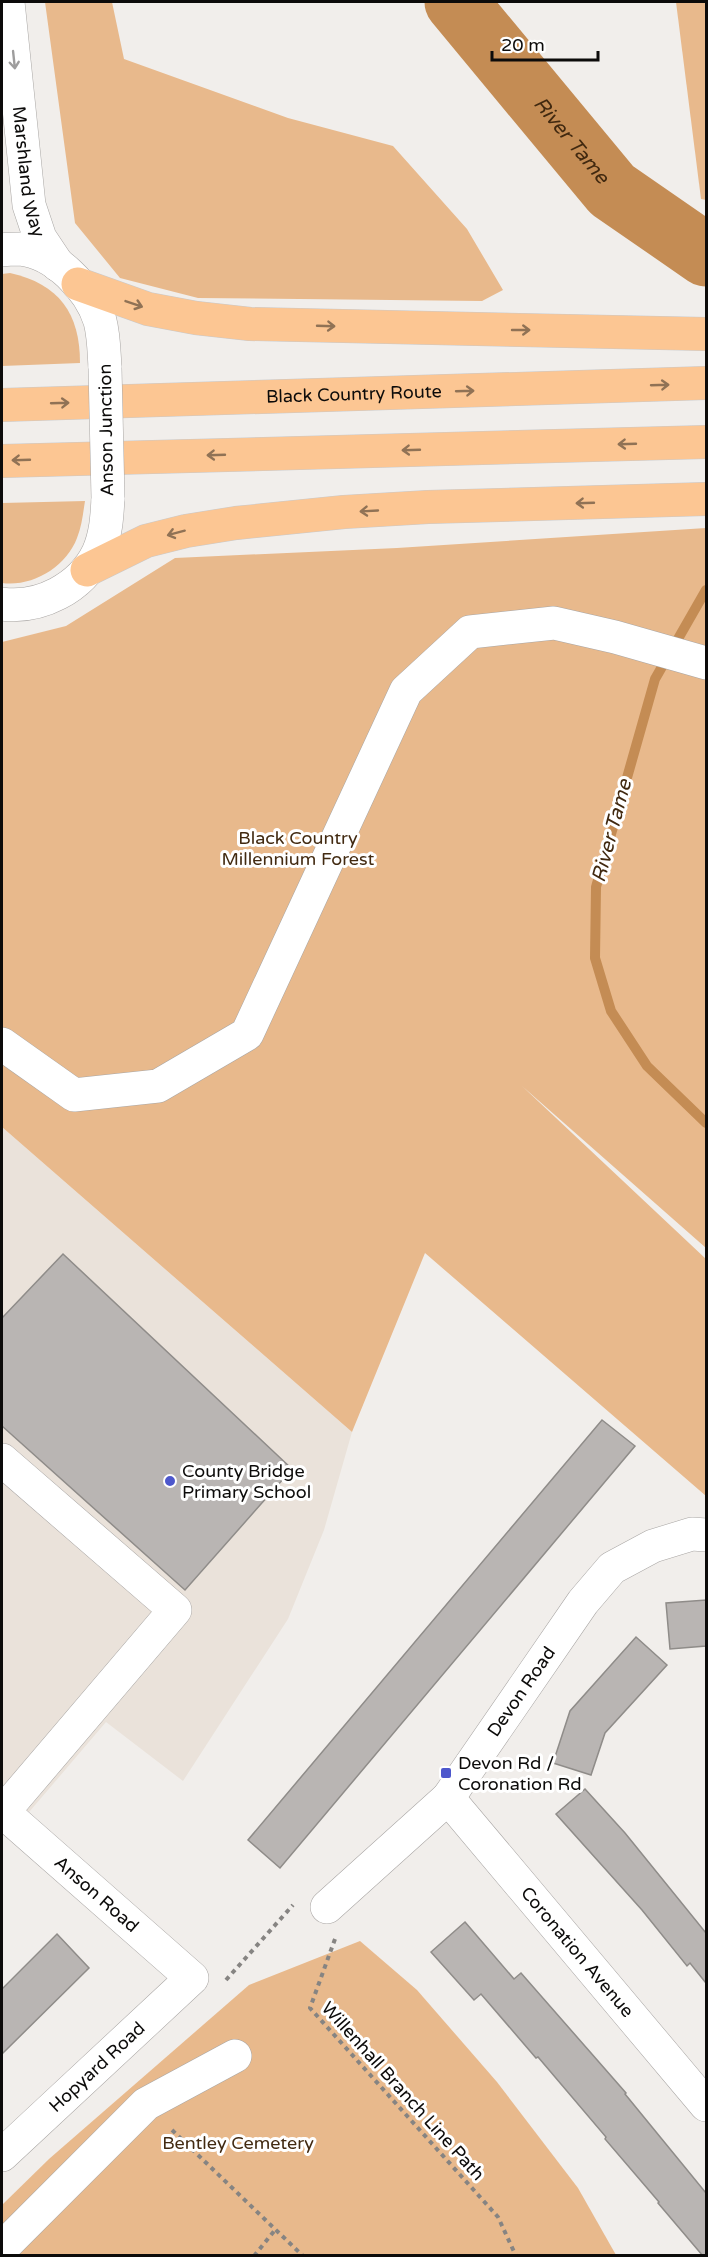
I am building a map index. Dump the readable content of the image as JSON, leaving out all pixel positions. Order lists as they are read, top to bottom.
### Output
{
  "streets": {
    "highway": ["Black Country Route"],
    "street": [
      "Marshland Way",
      "Anson Junction",
      "Devon Road",
      "Anson Road",
      "Coronation Avenue",
      "Hopyard Road"
    ],
    "path": ["Willenhall Branch Line Path"]
  },
  "crossings": [
    ["Marshland Way", "Anson Junction"],
    ["Devon Road", "Coronation Avenue"],
    ["Devon Road", "Willenhall Branch Line Path"],
    ["Anson Road", "Hopyard Road"]
  ],
  "one_way": ["Marshland Way"],
  "water": ["River Tame"],
  "parks": ["Black Country Millennium Forest", "Bentley Cemetery"],
  "places": {
    "other": ["County Bridge Primary School"],
    "transit": ["Devon Rd / Coronation Rd"]
  },
  "scale_bar": "20 m"
}
